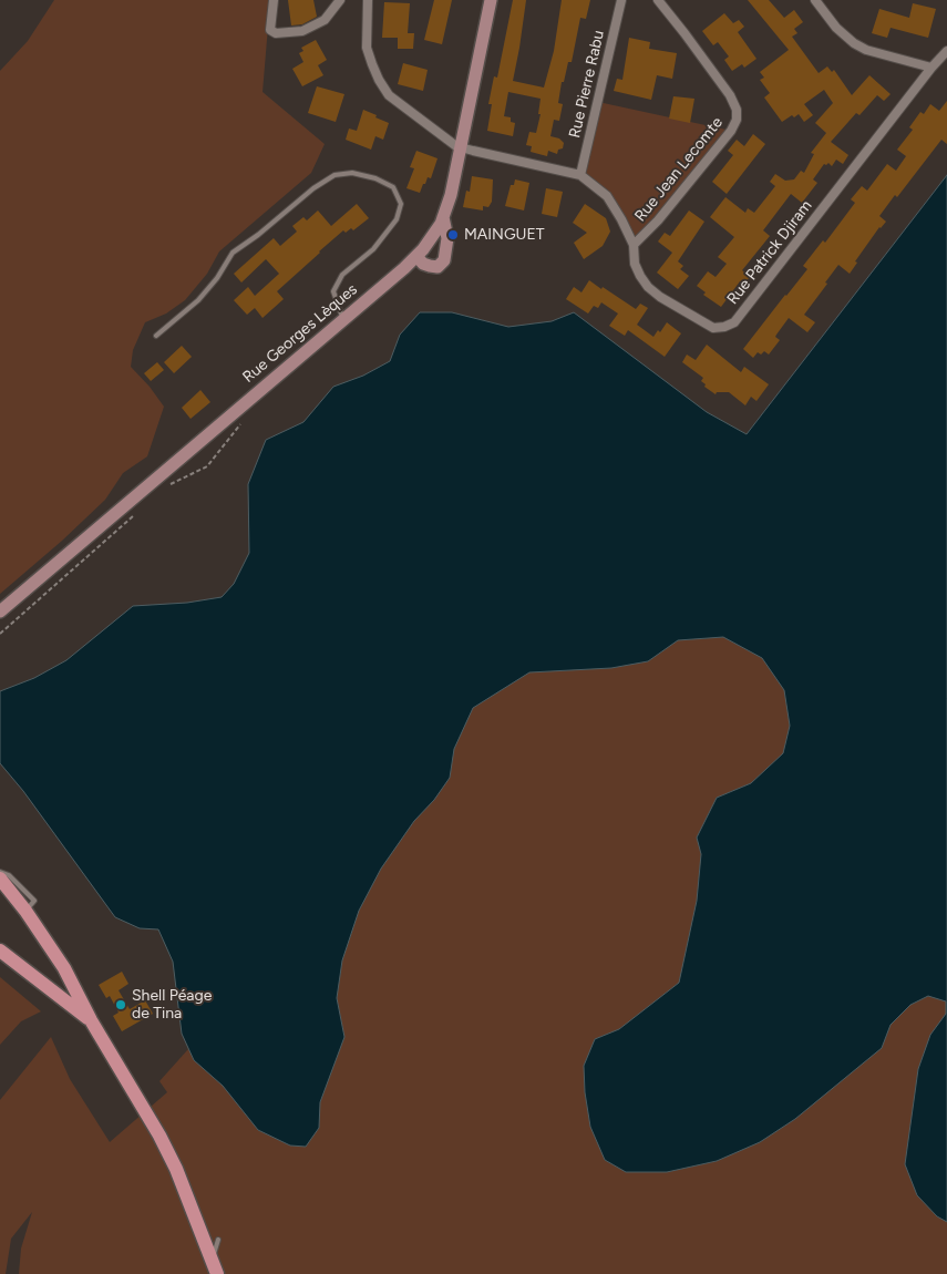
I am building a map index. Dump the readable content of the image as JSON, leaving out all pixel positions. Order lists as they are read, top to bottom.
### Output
{
  "streets": {
    "main road": ["Rue Georges Lèques"],
    "street": ["Rue Pierre Rabu", "Rue Jean Lecomte", "Rue Patrick Djiram"]
  },
  "crossings": [
    ["Rue Pierre Rabu", "Rue Patrick Djiram"],
    ["Rue Jean Lecomte", "Rue Patrick Djiram"],
    ["Rue Patrick Djiram", "Rue Georges Lèques"]
  ],
  "places": ["MAINGUET", "Shell Péage de Tina"]
}
